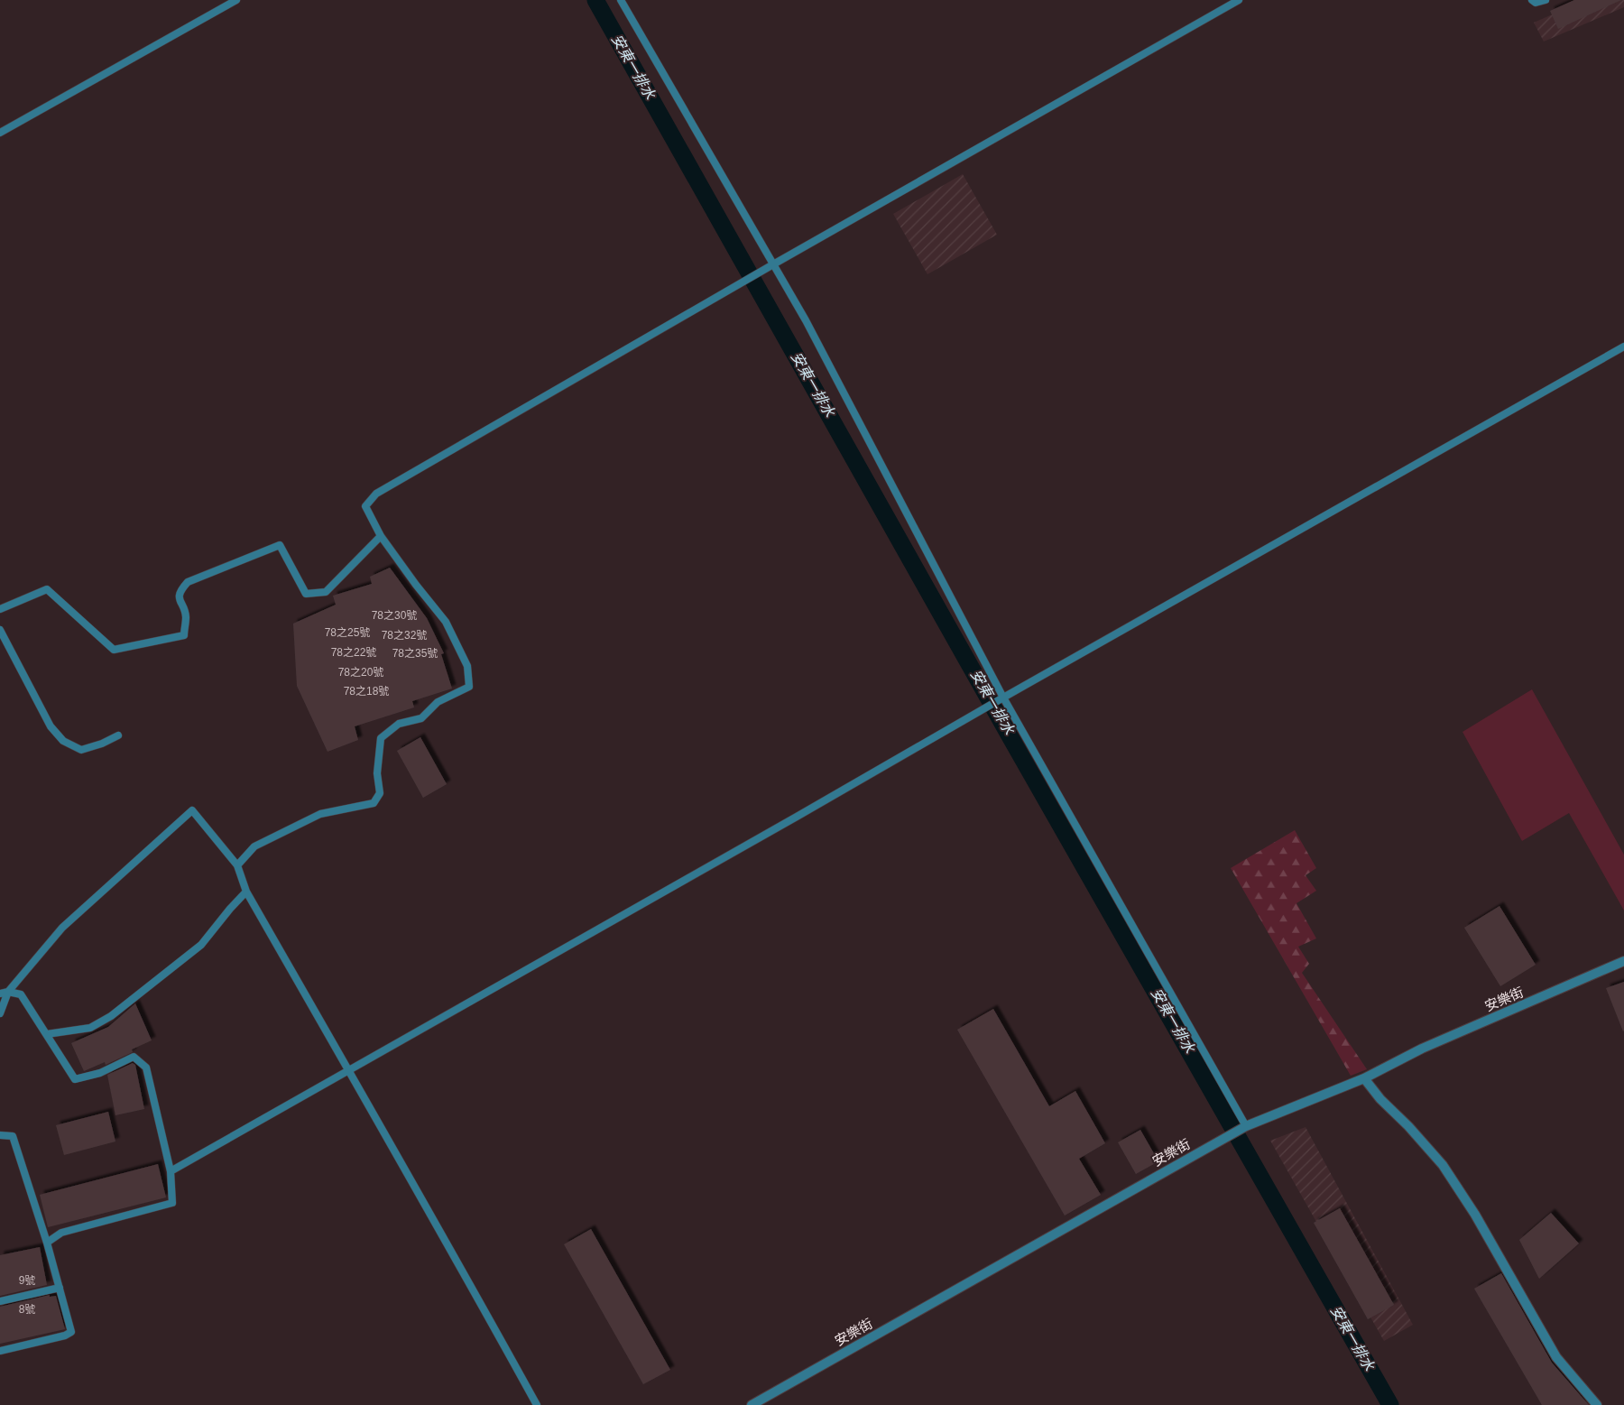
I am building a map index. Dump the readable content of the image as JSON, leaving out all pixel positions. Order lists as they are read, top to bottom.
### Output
{
  "streets": {
    "street": ["安樂街"]
  },
  "water": ["安東一排水"],
  "house_numbers": [
    "78之30號",
    "78之25號",
    "78之32號",
    "78之22號",
    "78之35號",
    "78之20號",
    "78之18號",
    "9號",
    "8號"
  ]
}
